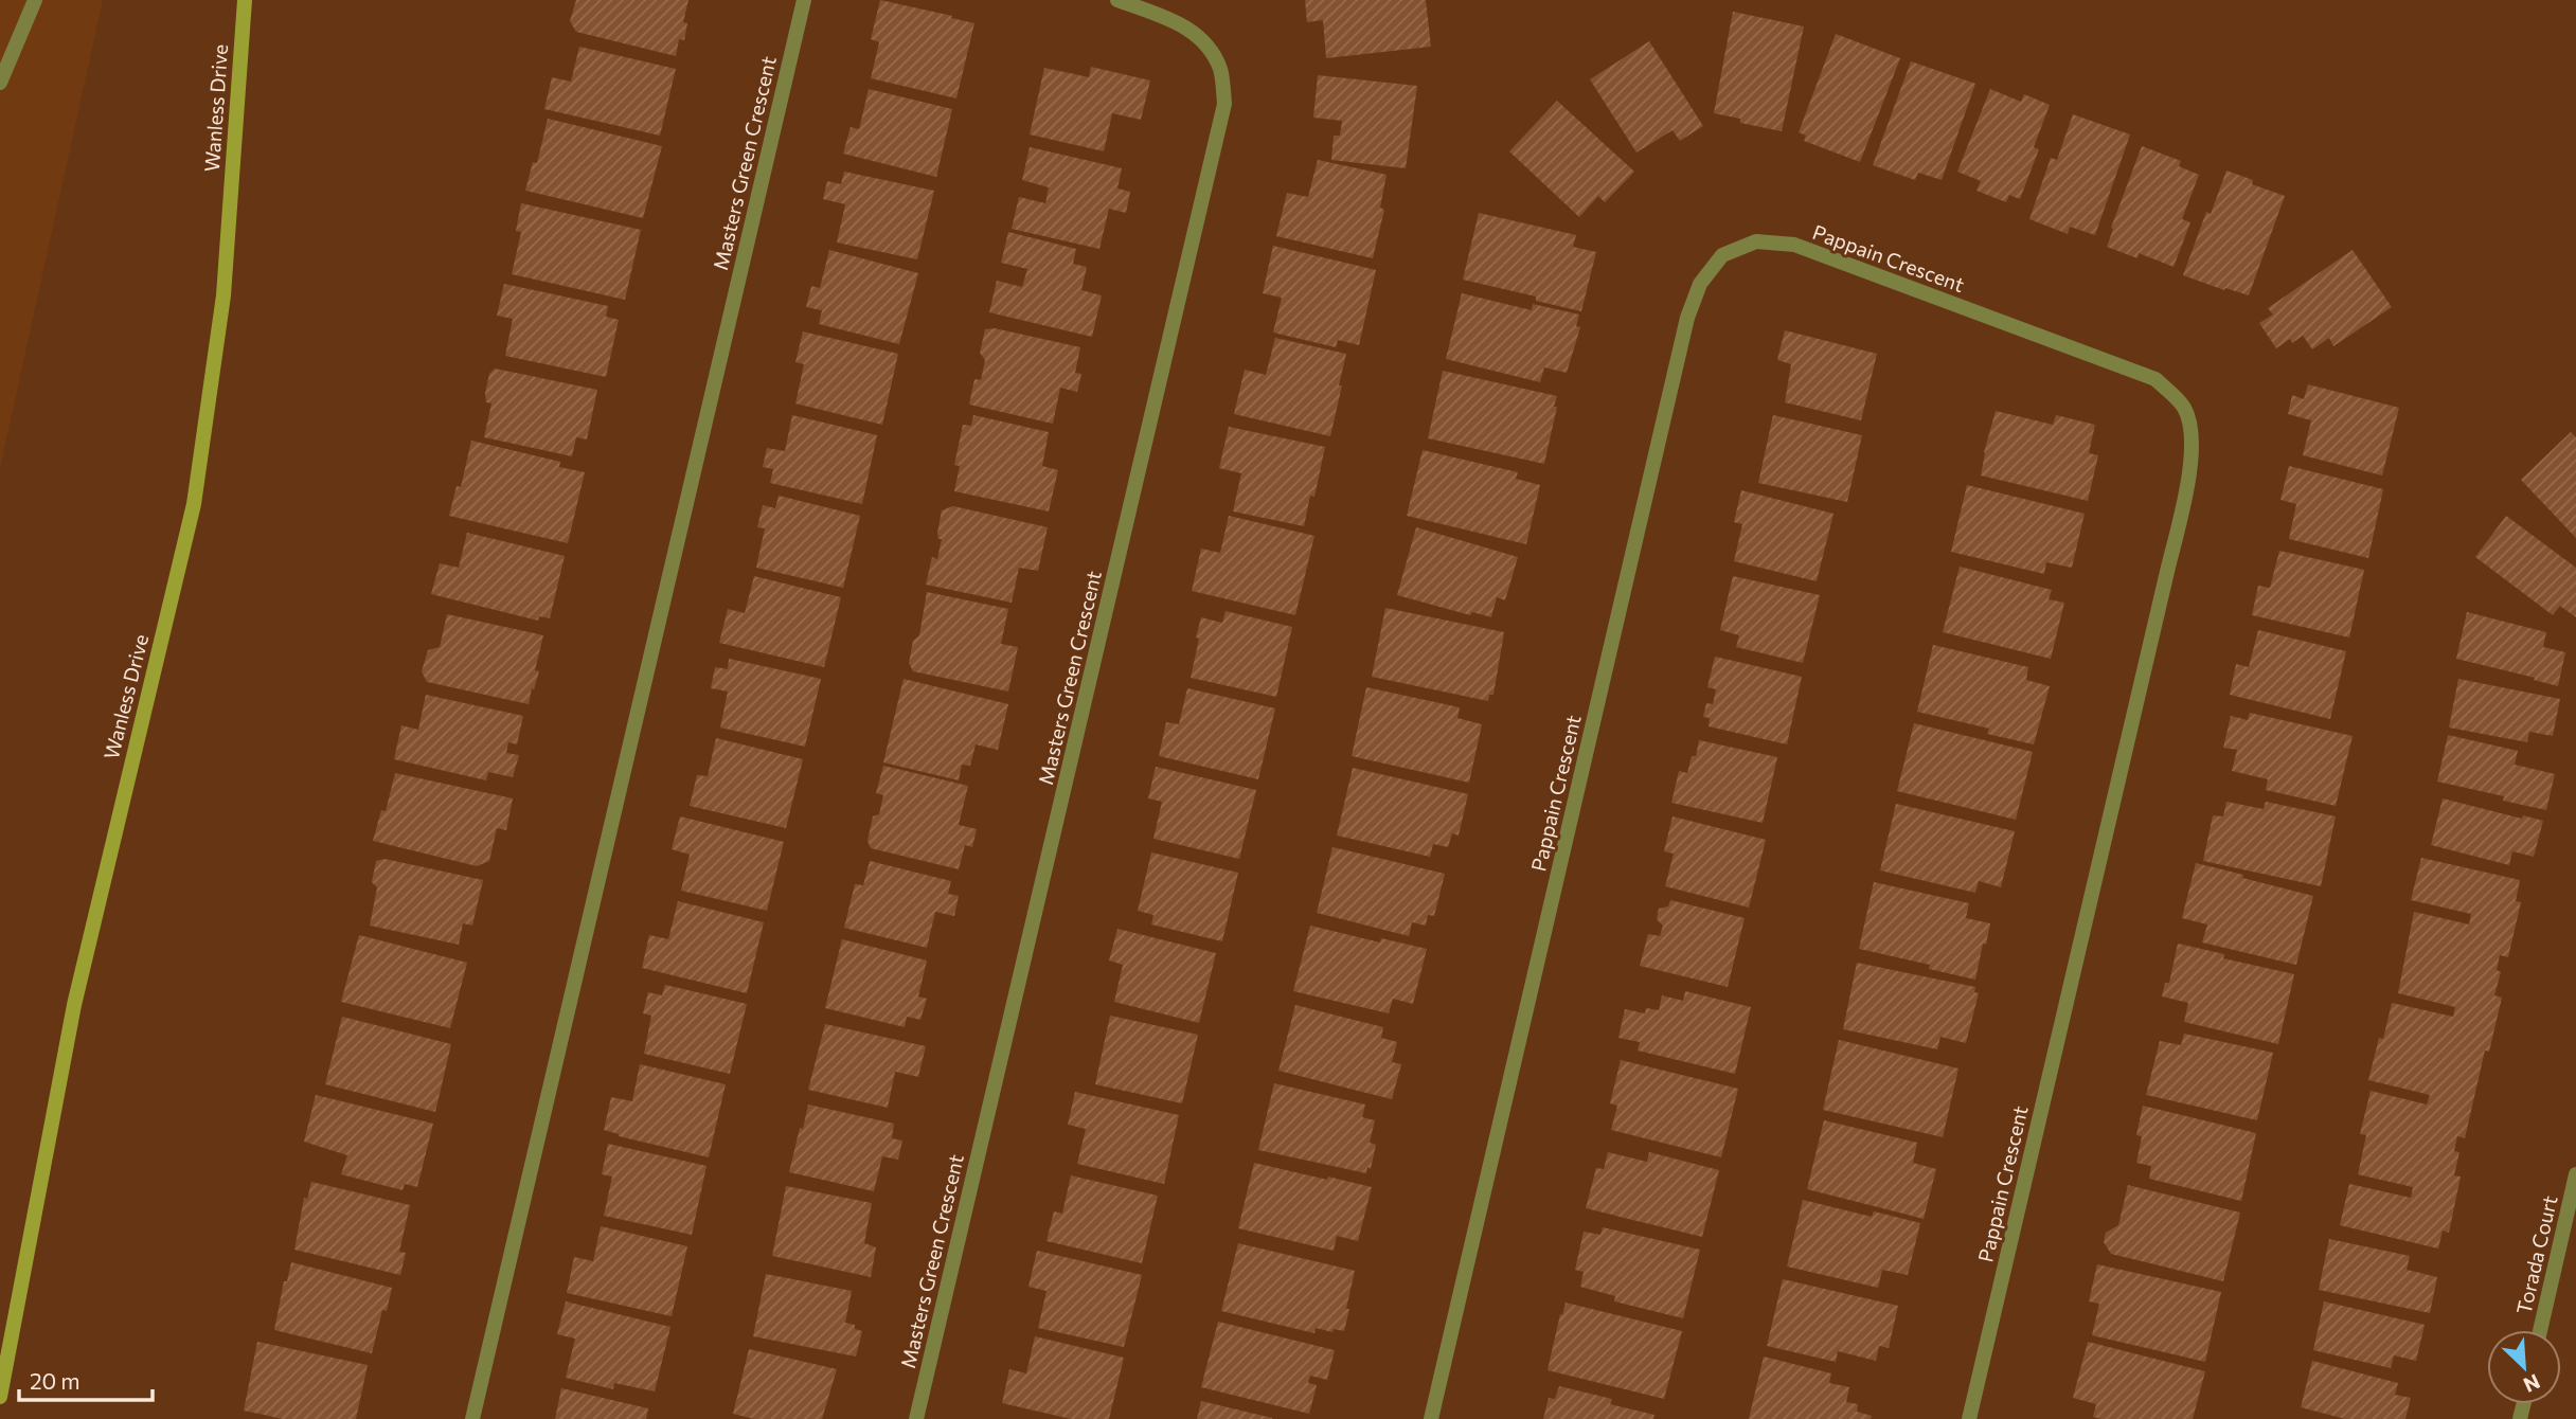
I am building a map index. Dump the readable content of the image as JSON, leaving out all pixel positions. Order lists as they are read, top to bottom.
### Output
{
  "streets": {
    "main road": ["Wanless Drive"],
    "street": ["Masters Green Crescent", "Pappain Crescent", "Torada Court"]
  },
  "scale_bar": "20 m",
  "north": "bottom right"
}
